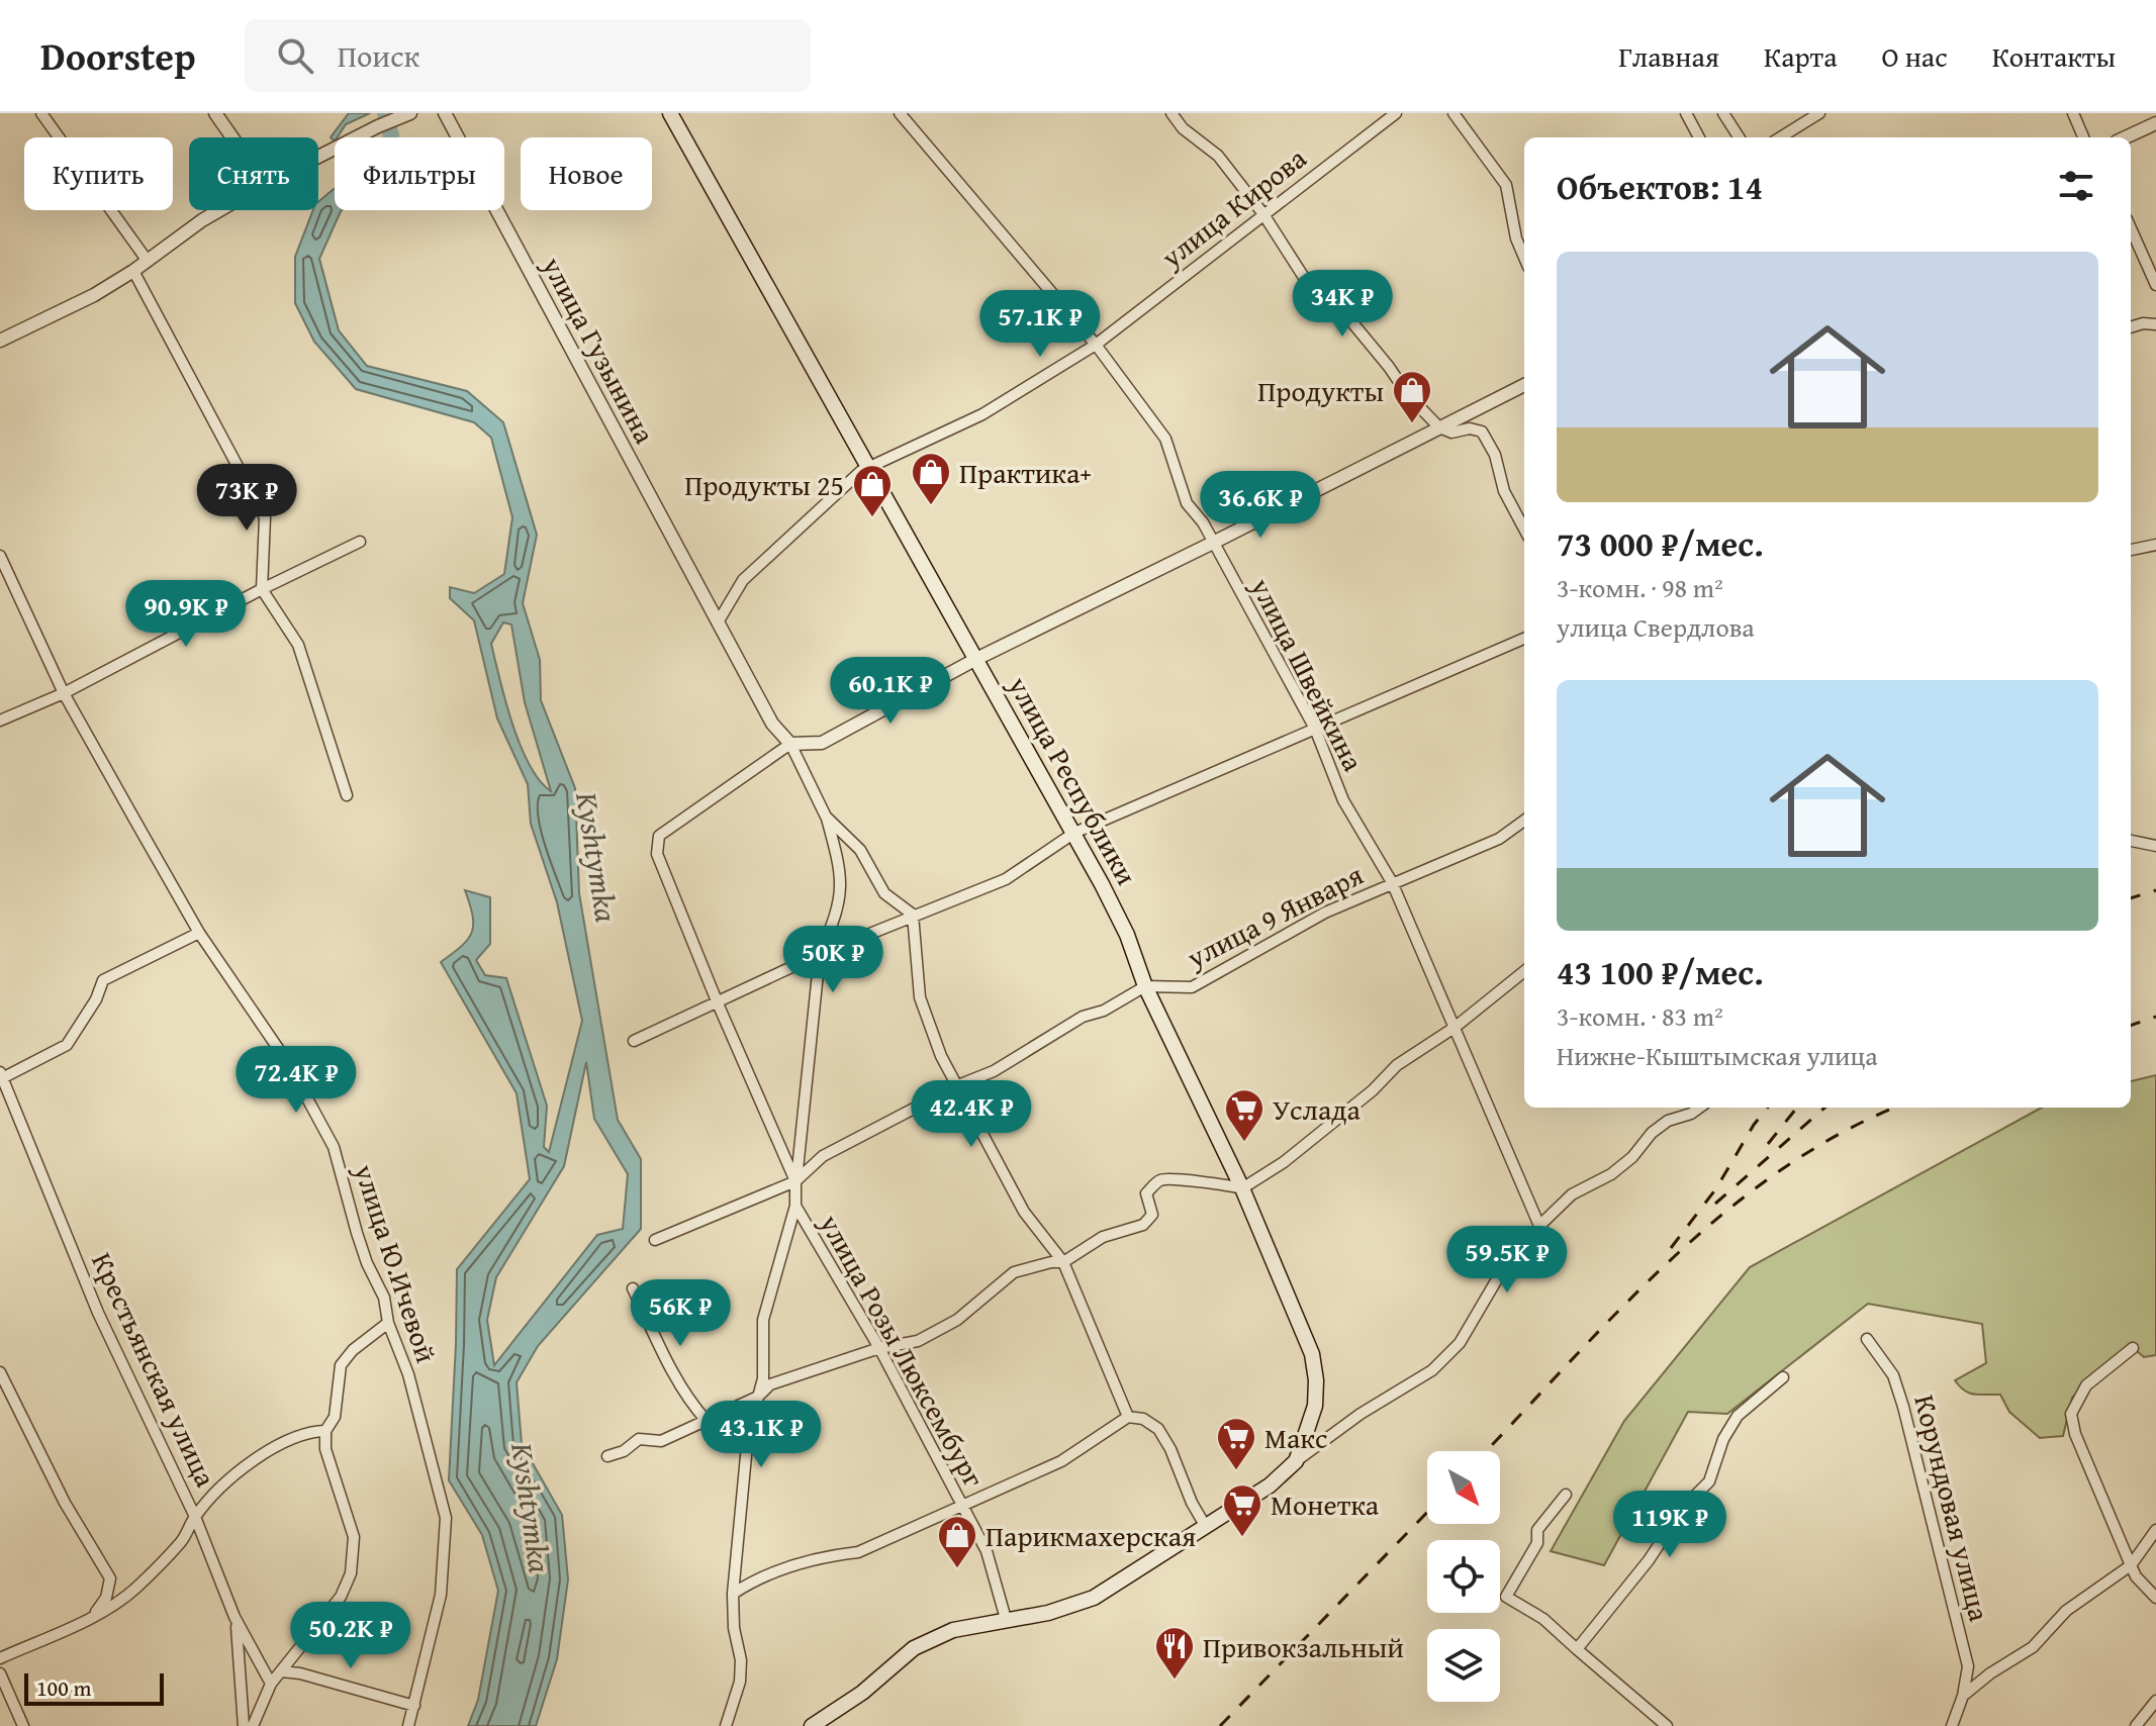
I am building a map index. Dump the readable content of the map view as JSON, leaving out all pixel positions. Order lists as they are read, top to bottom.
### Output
{
  "streets": {
    "main road": ["улица Республики"],
    "street": [
      "улица Кирова",
      "улица Гузынина",
      "улица Швейкина",
      "улица 9 Января",
      "улица Ю.Ичевой",
      "улица Розы Люксембург",
      "Крестьянская улица",
      "Корундовая улица"
    ]
  },
  "crossings": [
    ["улица Кирова", "улица Гузынина"],
    ["улица Кирова", "улица Швейкина"],
    ["улица Кирова", "улица Республики"],
    ["улица Гузынина", "улица Розы Люксембург"],
    ["улица Швейкина", "улица 9 Января"],
    ["улица Республики", "улица 9 Января"]
  ],
  "water": ["Kyshtymka"],
  "places": {
    "shop": [
      "Продукты",
      "Практика+",
      "Продукты 25",
      "Парикмахерская"
    ],
    "supermarket": ["Услада", "Макс", "Монетка"],
    "restaurant": ["Привокзальный"]
  },
  "scale_bar": "100 m",
  "north": "bottom right",
  "page": {
    "header": "Doorstep",
    "search": "Поиск",
    "nav": [
      "Главная",
      "Карта",
      "О нас",
      "Контакты"
    ],
    "chip": [
      "Купить",
      "Снять",
      "Фильтры",
      "Новое"
    ],
    "heading": "Объектов: 14",
    "list": [
      {
        "name": "73 000 ₽/мес.",
        "note": "3-комн. · 98 m² · улица Свердлова"
      },
      {
        "name": "43 100 ₽/мес.",
        "note": "3-комн. · 83 m² · Нижне-Кыштымская улица"
      }
    ],
    "price": [
      "34K ₽",
      "57.1K ₽",
      "73K ₽",
      "36.6K ₽",
      "90.9K ₽",
      "60.1K ₽",
      "50K ₽",
      "72.4K ₽",
      "42.4K ₽",
      "59.5K ₽",
      "56K ₽",
      "43.1K ₽",
      "119K ₽",
      "50.2K ₽"
    ],
    "scale": "100 m"
  }
}
